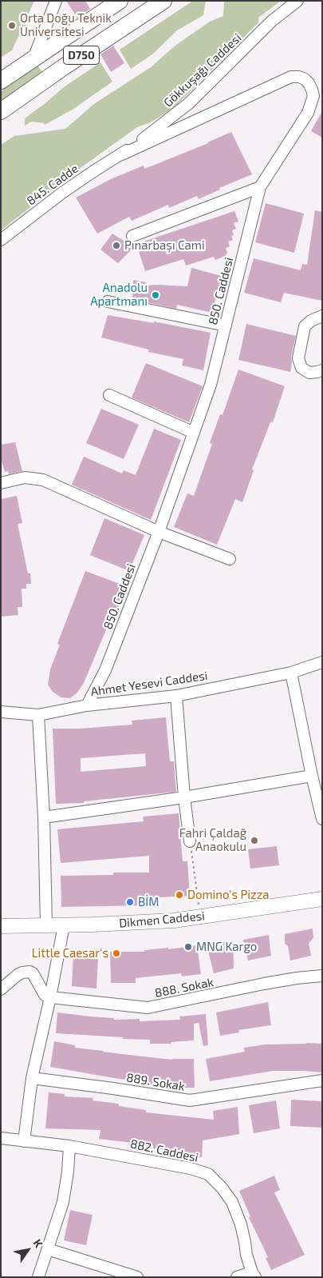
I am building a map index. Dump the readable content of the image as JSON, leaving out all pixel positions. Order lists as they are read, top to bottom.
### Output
{
  "streets": {
    "highway": ["D750"],
    "main road": ["Dikmen Caddesi"],
    "street": [
      "Gökkuşağı Caddesi",
      "845. Cadde",
      "850. Caddesi",
      "Ahmet Yesevi Caddesi",
      "888. Sokak",
      "889. Sokak",
      "882. Caddesi"
    ]
  },
  "crossings": [
    ["Gökkuşağı Caddesi", "845. Cadde"],
    ["Gökkuşağı Caddesi", "850. Caddesi"],
    ["845. Cadde", "850. Caddesi"],
    ["850. Caddesi", "Ahmet Yesevi Caddesi"]
  ],
  "places": [
    "Orta Doğu Teknik Üniversitesi",
    "Pınarbaşı Cami",
    "Anadolu Apartmanı",
    "Fahri Çaldağ Anaokulu",
    "Domino's Pizza",
    "BİM",
    "MNG Kargo",
    "Little Caesar's"
  ],
  "north": "top right"
}
